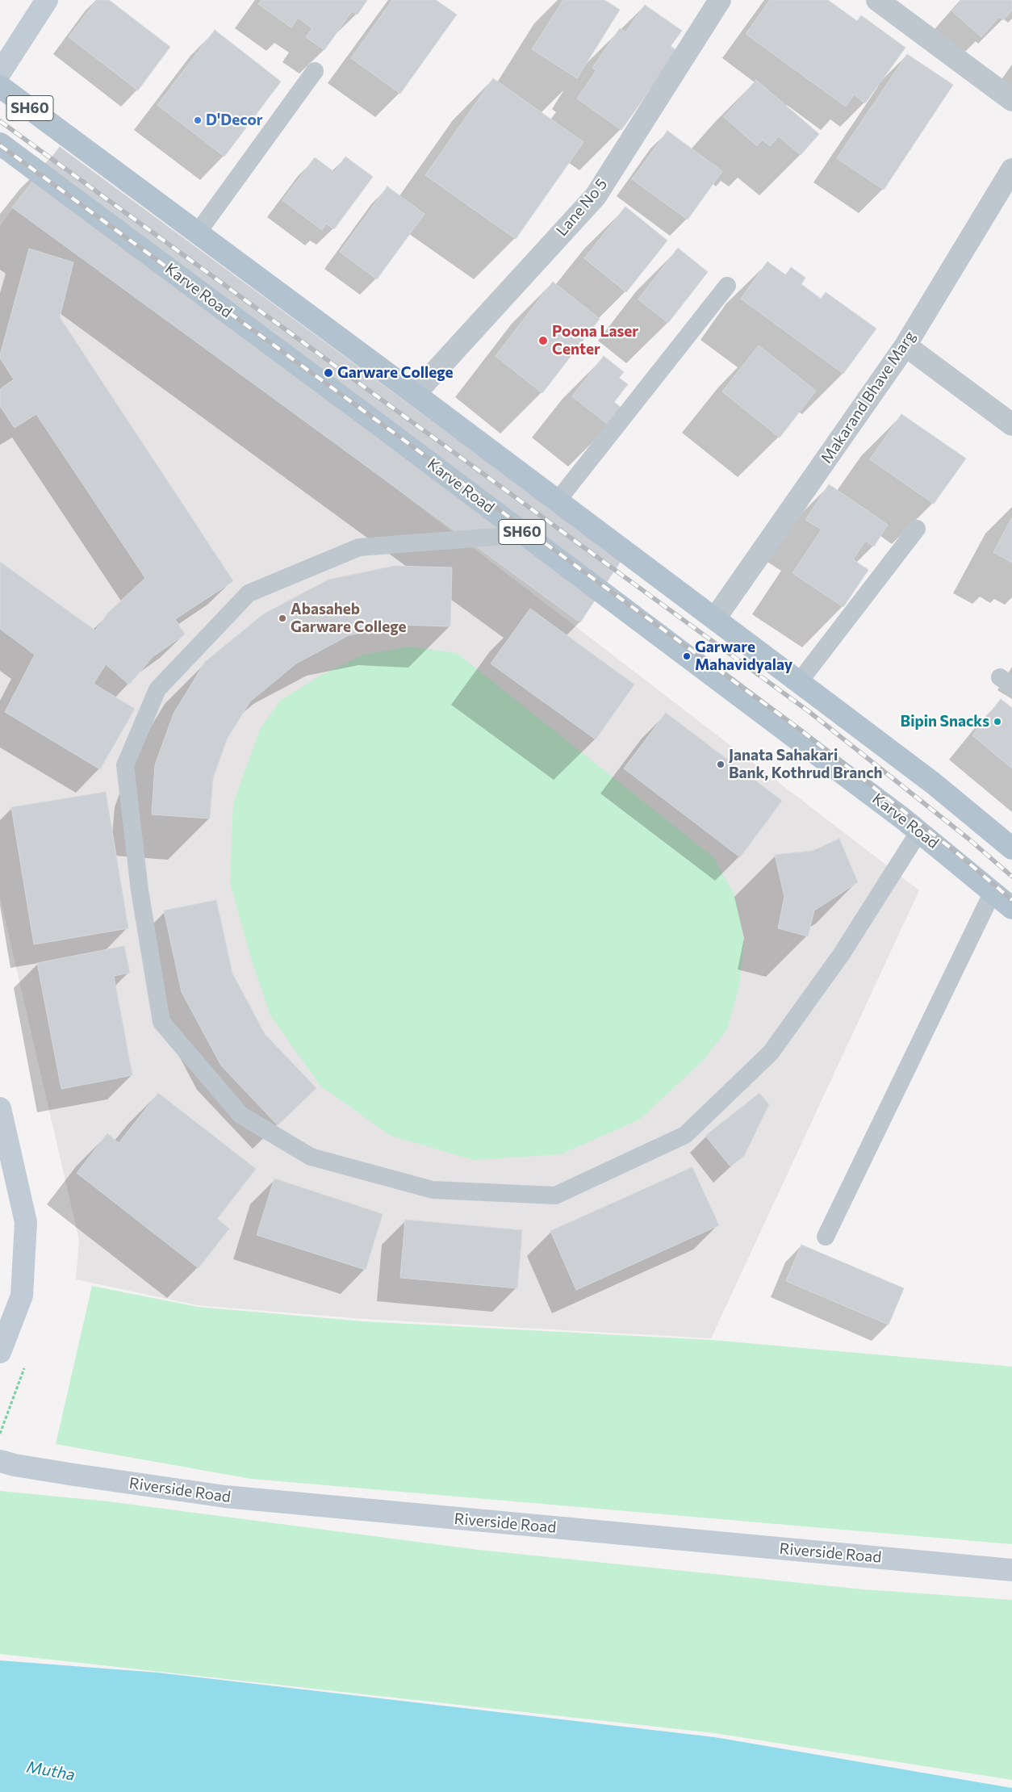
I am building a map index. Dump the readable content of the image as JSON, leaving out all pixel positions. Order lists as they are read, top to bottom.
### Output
{
  "streets": {
    "main road": ["SH60", "Karve Road"],
    "street": ["Lane No 5", "Makarand Bhave Marg", "Riverside Road"]
  },
  "crossings": [
    ["SH60", "Lane No 5"],
    ["SH60", "Makarand Bhave Marg"]
  ],
  "water": ["Mutha"],
  "places": [
    "D'Decor",
    "Poona Laser Center",
    "Garware College",
    "Abasaheb Garware College",
    "Garware Mahavidyalay",
    "Bipin Snacks",
    "Janata Sahakari Bank, Kothrud Branch"
  ]
}
